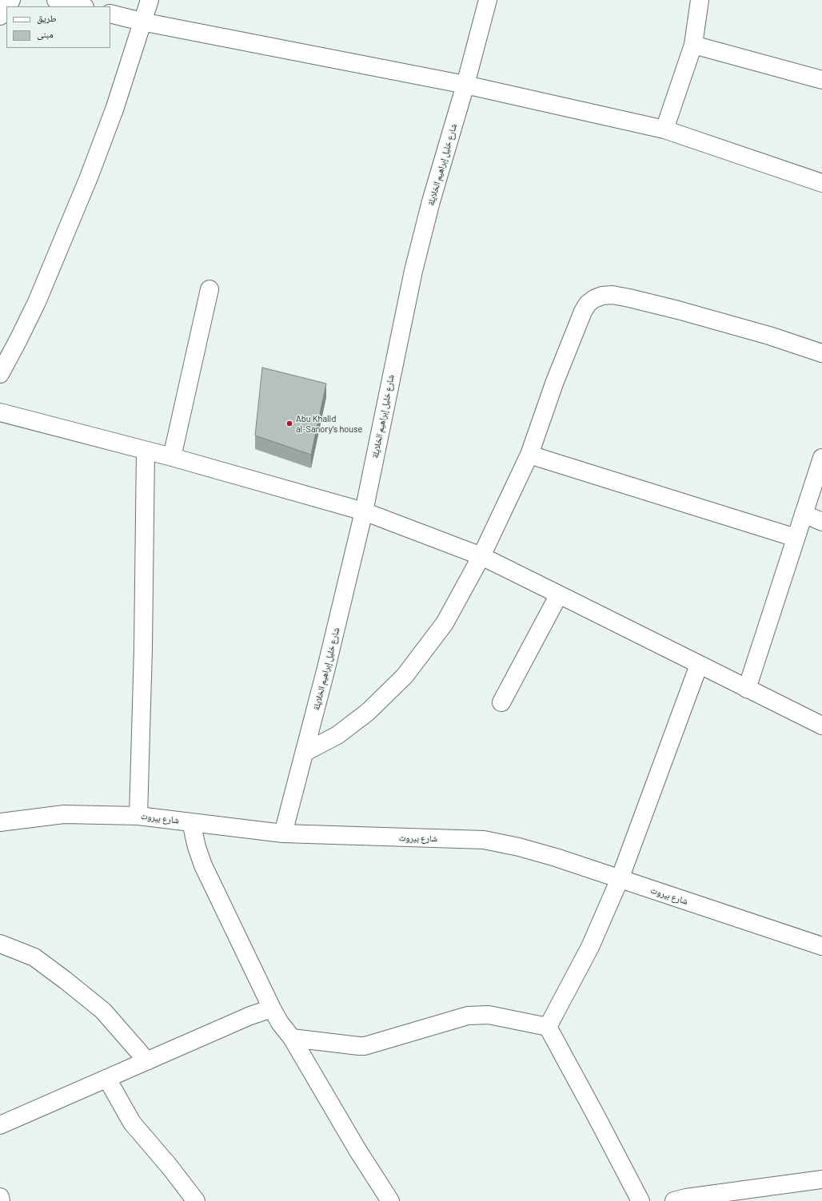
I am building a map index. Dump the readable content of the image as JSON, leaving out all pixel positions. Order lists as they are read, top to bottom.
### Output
{
  "streets": {
    "street": ["شارع خليل إبراهيم الخلايلة", "شارع بيروت"]
  },
  "crossings": [
    ["شارع خليل إبراهيم الخلايلة", "شارع بيروت"]
  ],
  "places": ["Abu Khalid al-Sanory's house"],
  "legend": ["طريق", "مبنى"]
}
